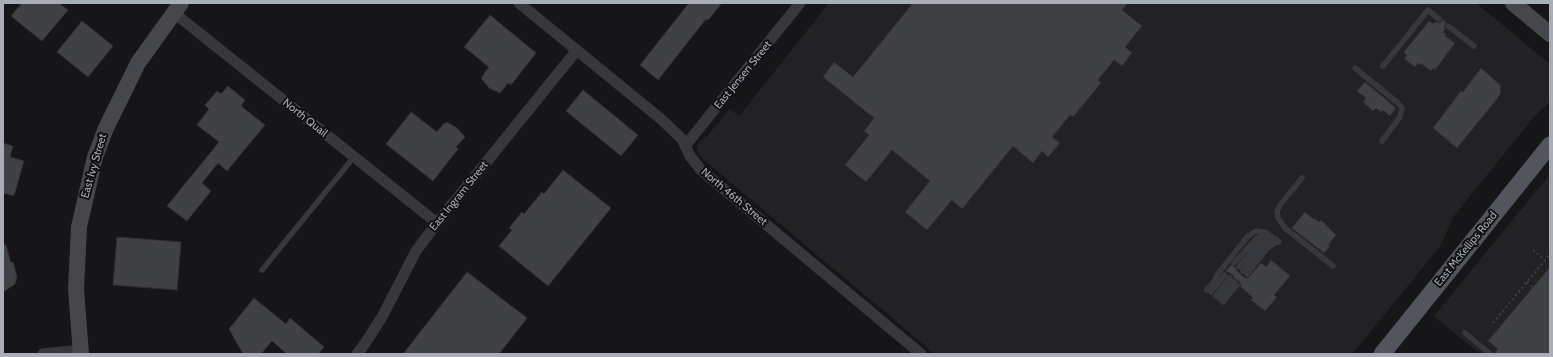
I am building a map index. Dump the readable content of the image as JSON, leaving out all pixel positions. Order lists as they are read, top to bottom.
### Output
{
  "streets": {
    "main road": ["East McKellips Road"],
    "street": [
      "East Jensen Street",
      "North Quail",
      "East Ivy Street",
      "East Ingram Street",
      "North 46th Street"
    ]
  },
  "crossings": [
    ["East Jensen Street", "North 46th Street"],
    ["North Quail", "East Ivy Street"],
    ["North Quail", "East Ingram Street"],
    ["East Ingram Street", "North 46th Street"]
  ]
}
